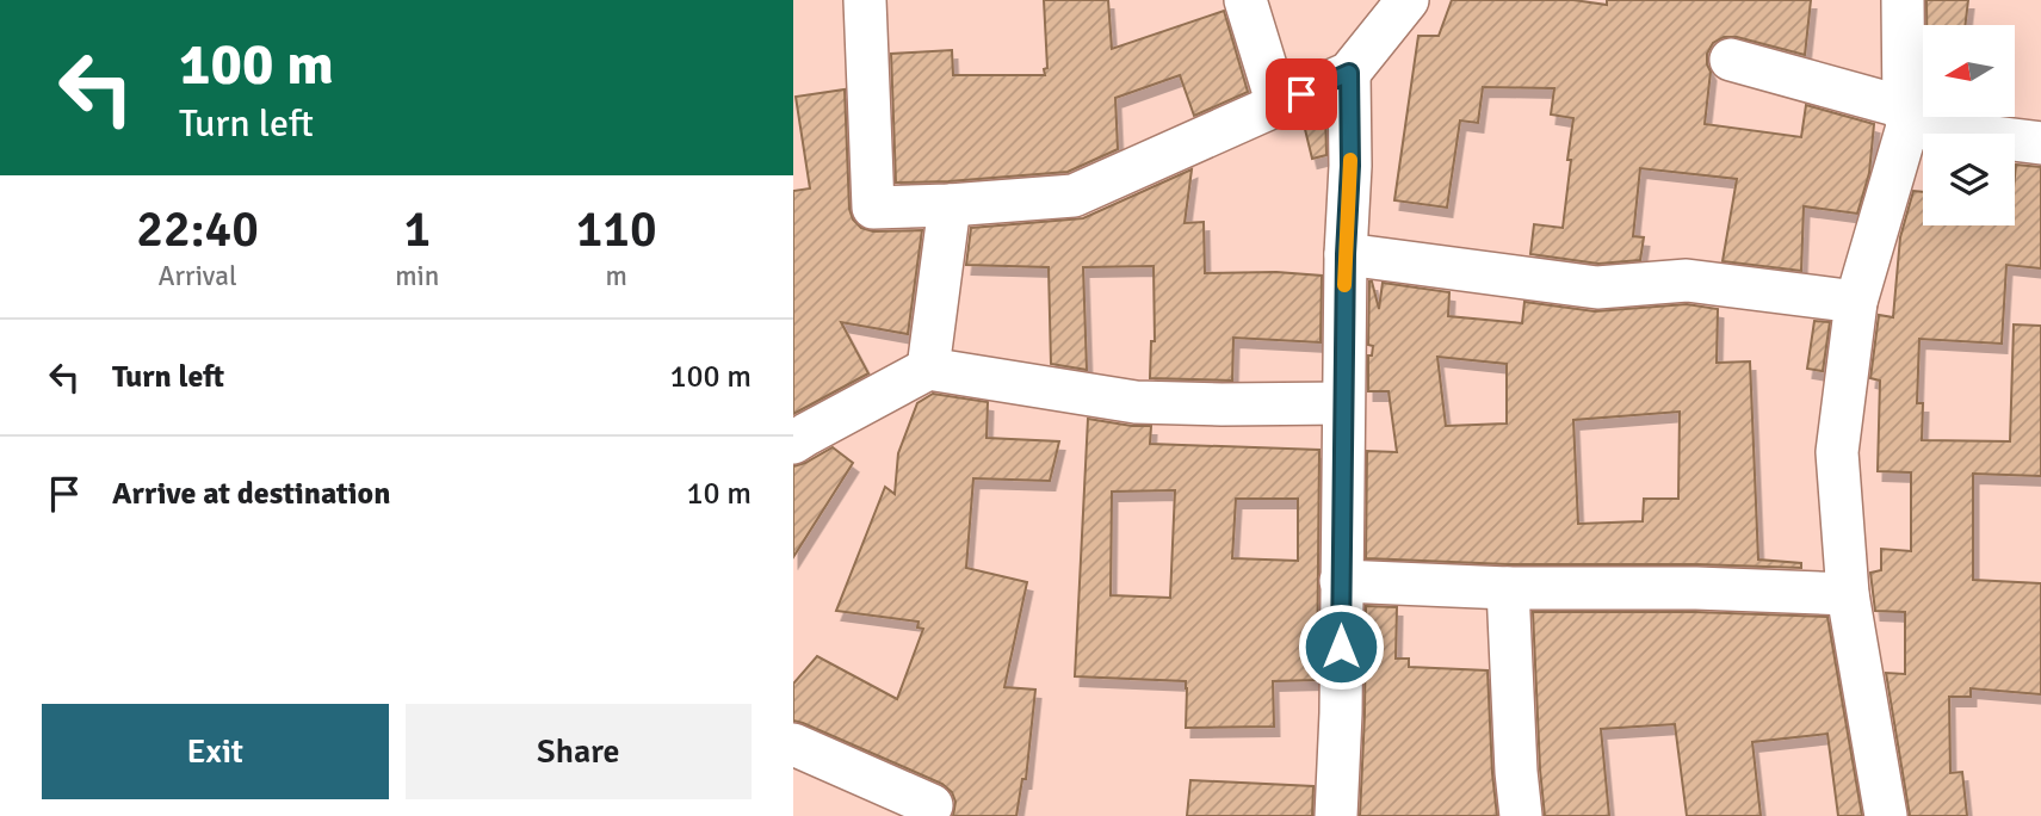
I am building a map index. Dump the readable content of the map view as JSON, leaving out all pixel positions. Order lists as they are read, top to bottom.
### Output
{
  "north": "left",
  "page": {
    "turn": ["100 m", "Turn left"],
    "eta": [
      "22:40",
      "Arrival",
      "1",
      "min",
      "110",
      "m"
    ],
    "list": [
      {
        "name": "Turn left",
        "value": "100 m"
      },
      {
        "name": "Arrive at destination",
        "value": "10 m"
      }
    ],
    "buttons": ["Exit", "Share"]
  }
}
